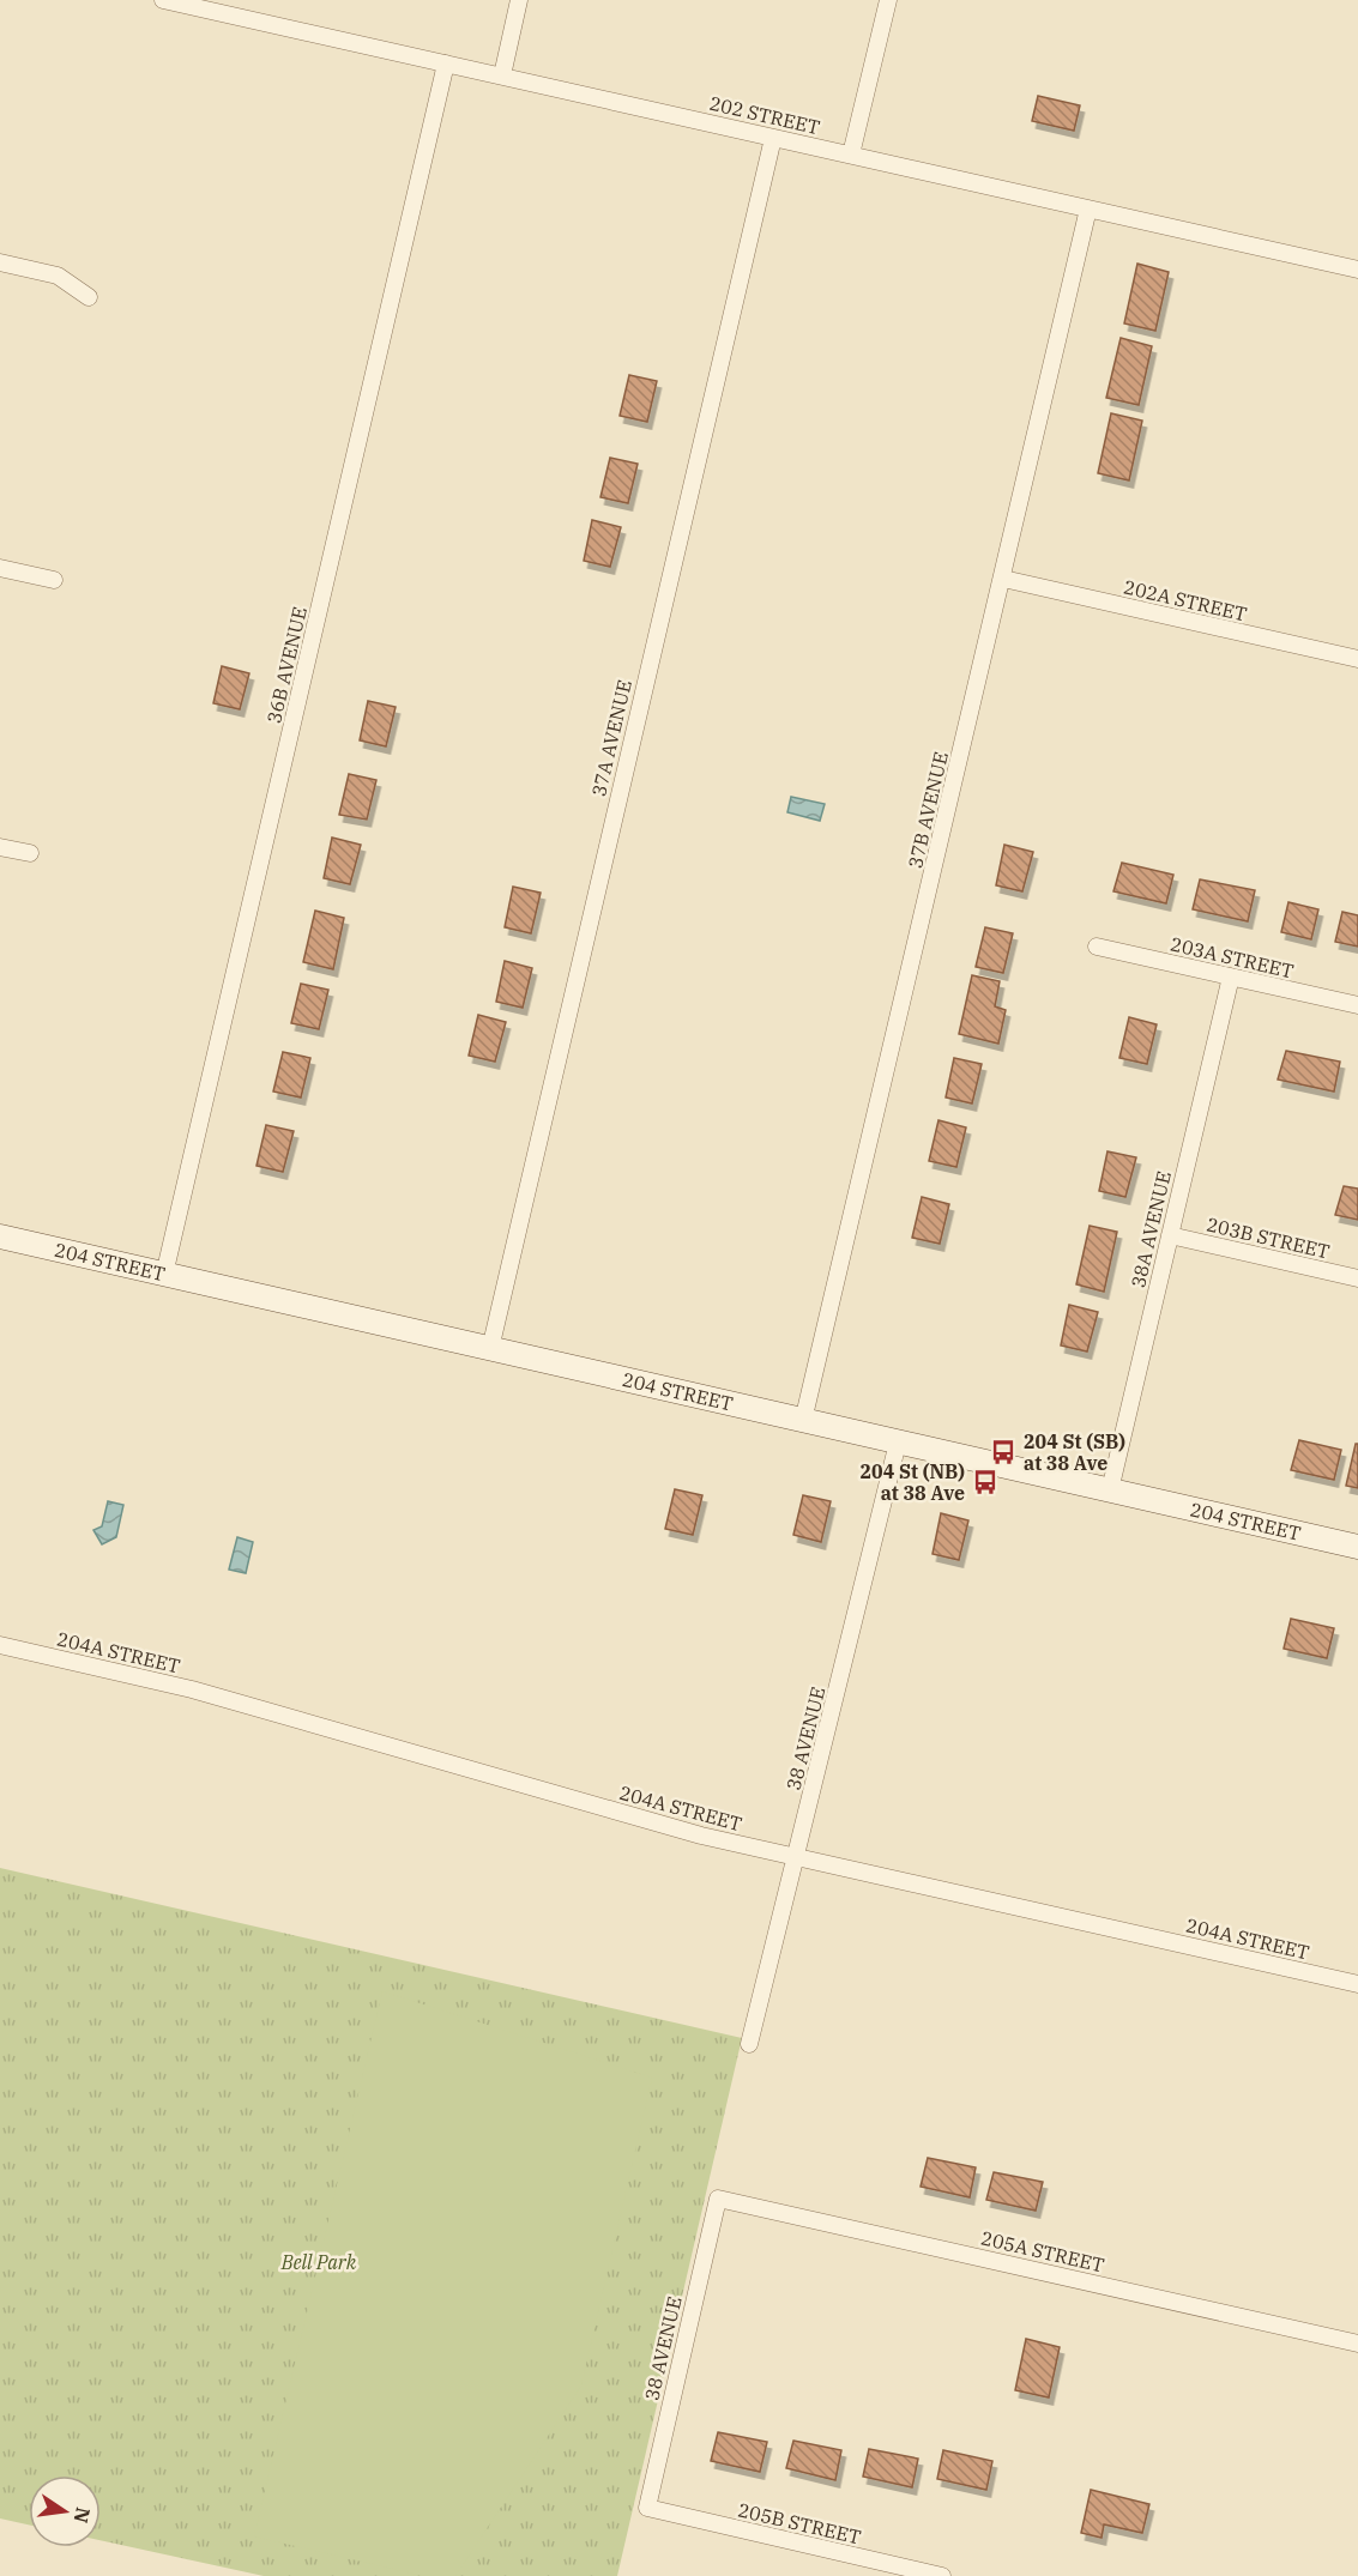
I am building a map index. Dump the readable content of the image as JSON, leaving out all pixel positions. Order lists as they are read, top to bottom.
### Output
{
  "streets": {
    "street": [
      "202 STREET",
      "202A STREET",
      "36B AVENUE",
      "37A AVENUE",
      "37B AVENUE",
      "203A STREET",
      "38A AVENUE",
      "203B STREET",
      "204 STREET",
      "204A STREET",
      "38 AVENUE",
      "205A STREET",
      "205B STREET"
    ]
  },
  "crossings": [
    ["202 STREET", "36B AVENUE"],
    ["202 STREET", "37A AVENUE"],
    ["202 STREET", "37B AVENUE"],
    ["202A STREET", "37B AVENUE"],
    ["36B AVENUE", "204 STREET"],
    ["37A AVENUE", "204 STREET"],
    ["37B AVENUE", "204 STREET"],
    ["203A STREET", "38A AVENUE"],
    ["38A AVENUE", "203B STREET"],
    ["38A AVENUE", "204 STREET"],
    ["204 STREET", "38 AVENUE"],
    ["204A STREET", "38 AVENUE"],
    ["38 AVENUE", "205A STREET"],
    ["38 AVENUE", "205B STREET"]
  ],
  "parks": ["Bell Park"],
  "places": {
    "bus stop": ["204 St (SB) at 38 Ave", "204 St (NB) at 38 Ave"]
  },
  "north": "right"
}
